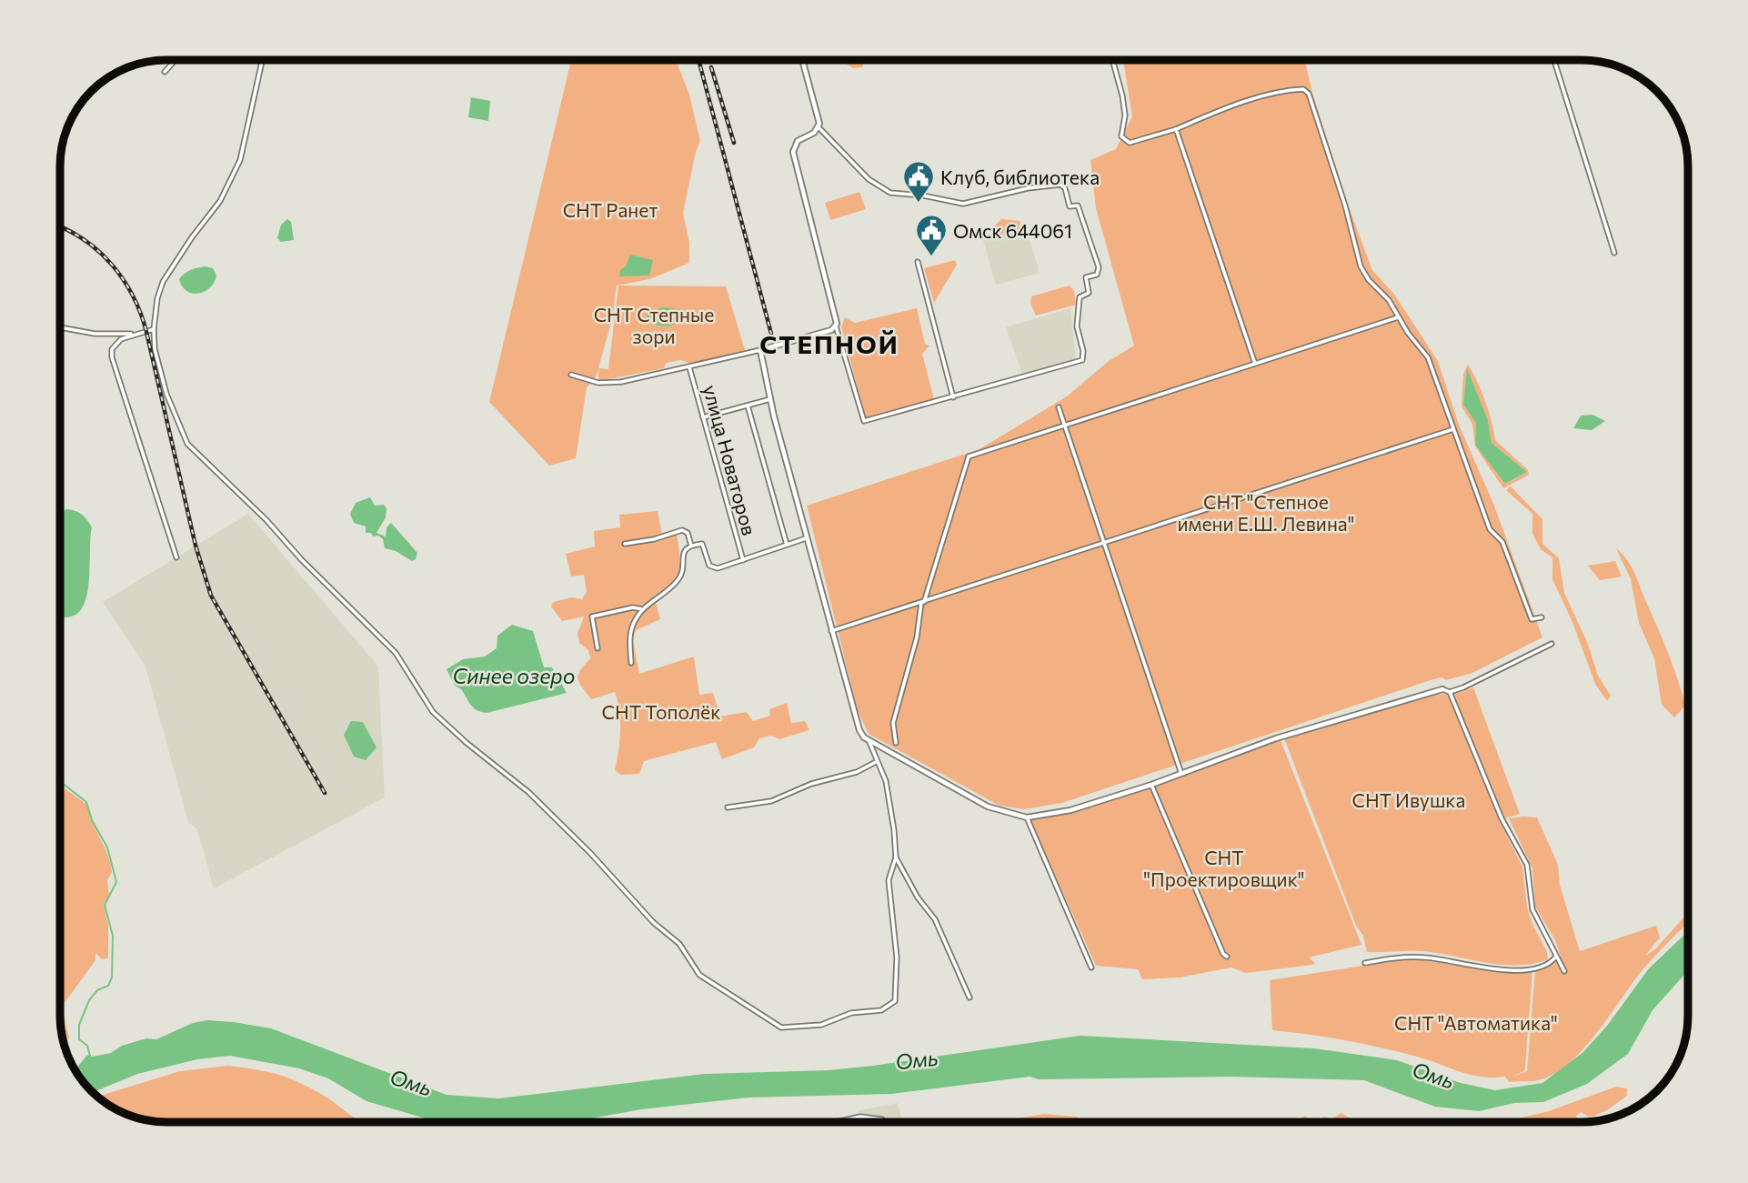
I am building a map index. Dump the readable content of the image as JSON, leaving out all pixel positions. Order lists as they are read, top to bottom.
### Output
{
  "streets": {
    "street": ["улица Новаторов"]
  },
  "districts": ["СТЕПНОЙ"],
  "water": ["Синее озеро", "Омь"],
  "parks": [
    "СНТ Ранет",
    "СНТ Степные зори",
    "СНТ \"Степное имени Е.Ш. Левина\"",
    "СНТ Тополёк",
    "СНТ Ивушка",
    "СНТ \"Проектировщик\"",
    "СНТ \"Автоматика\""
  ],
  "places": {
    "public building": ["Клуб, библиотека", "Омск 644061"]
  }
}
